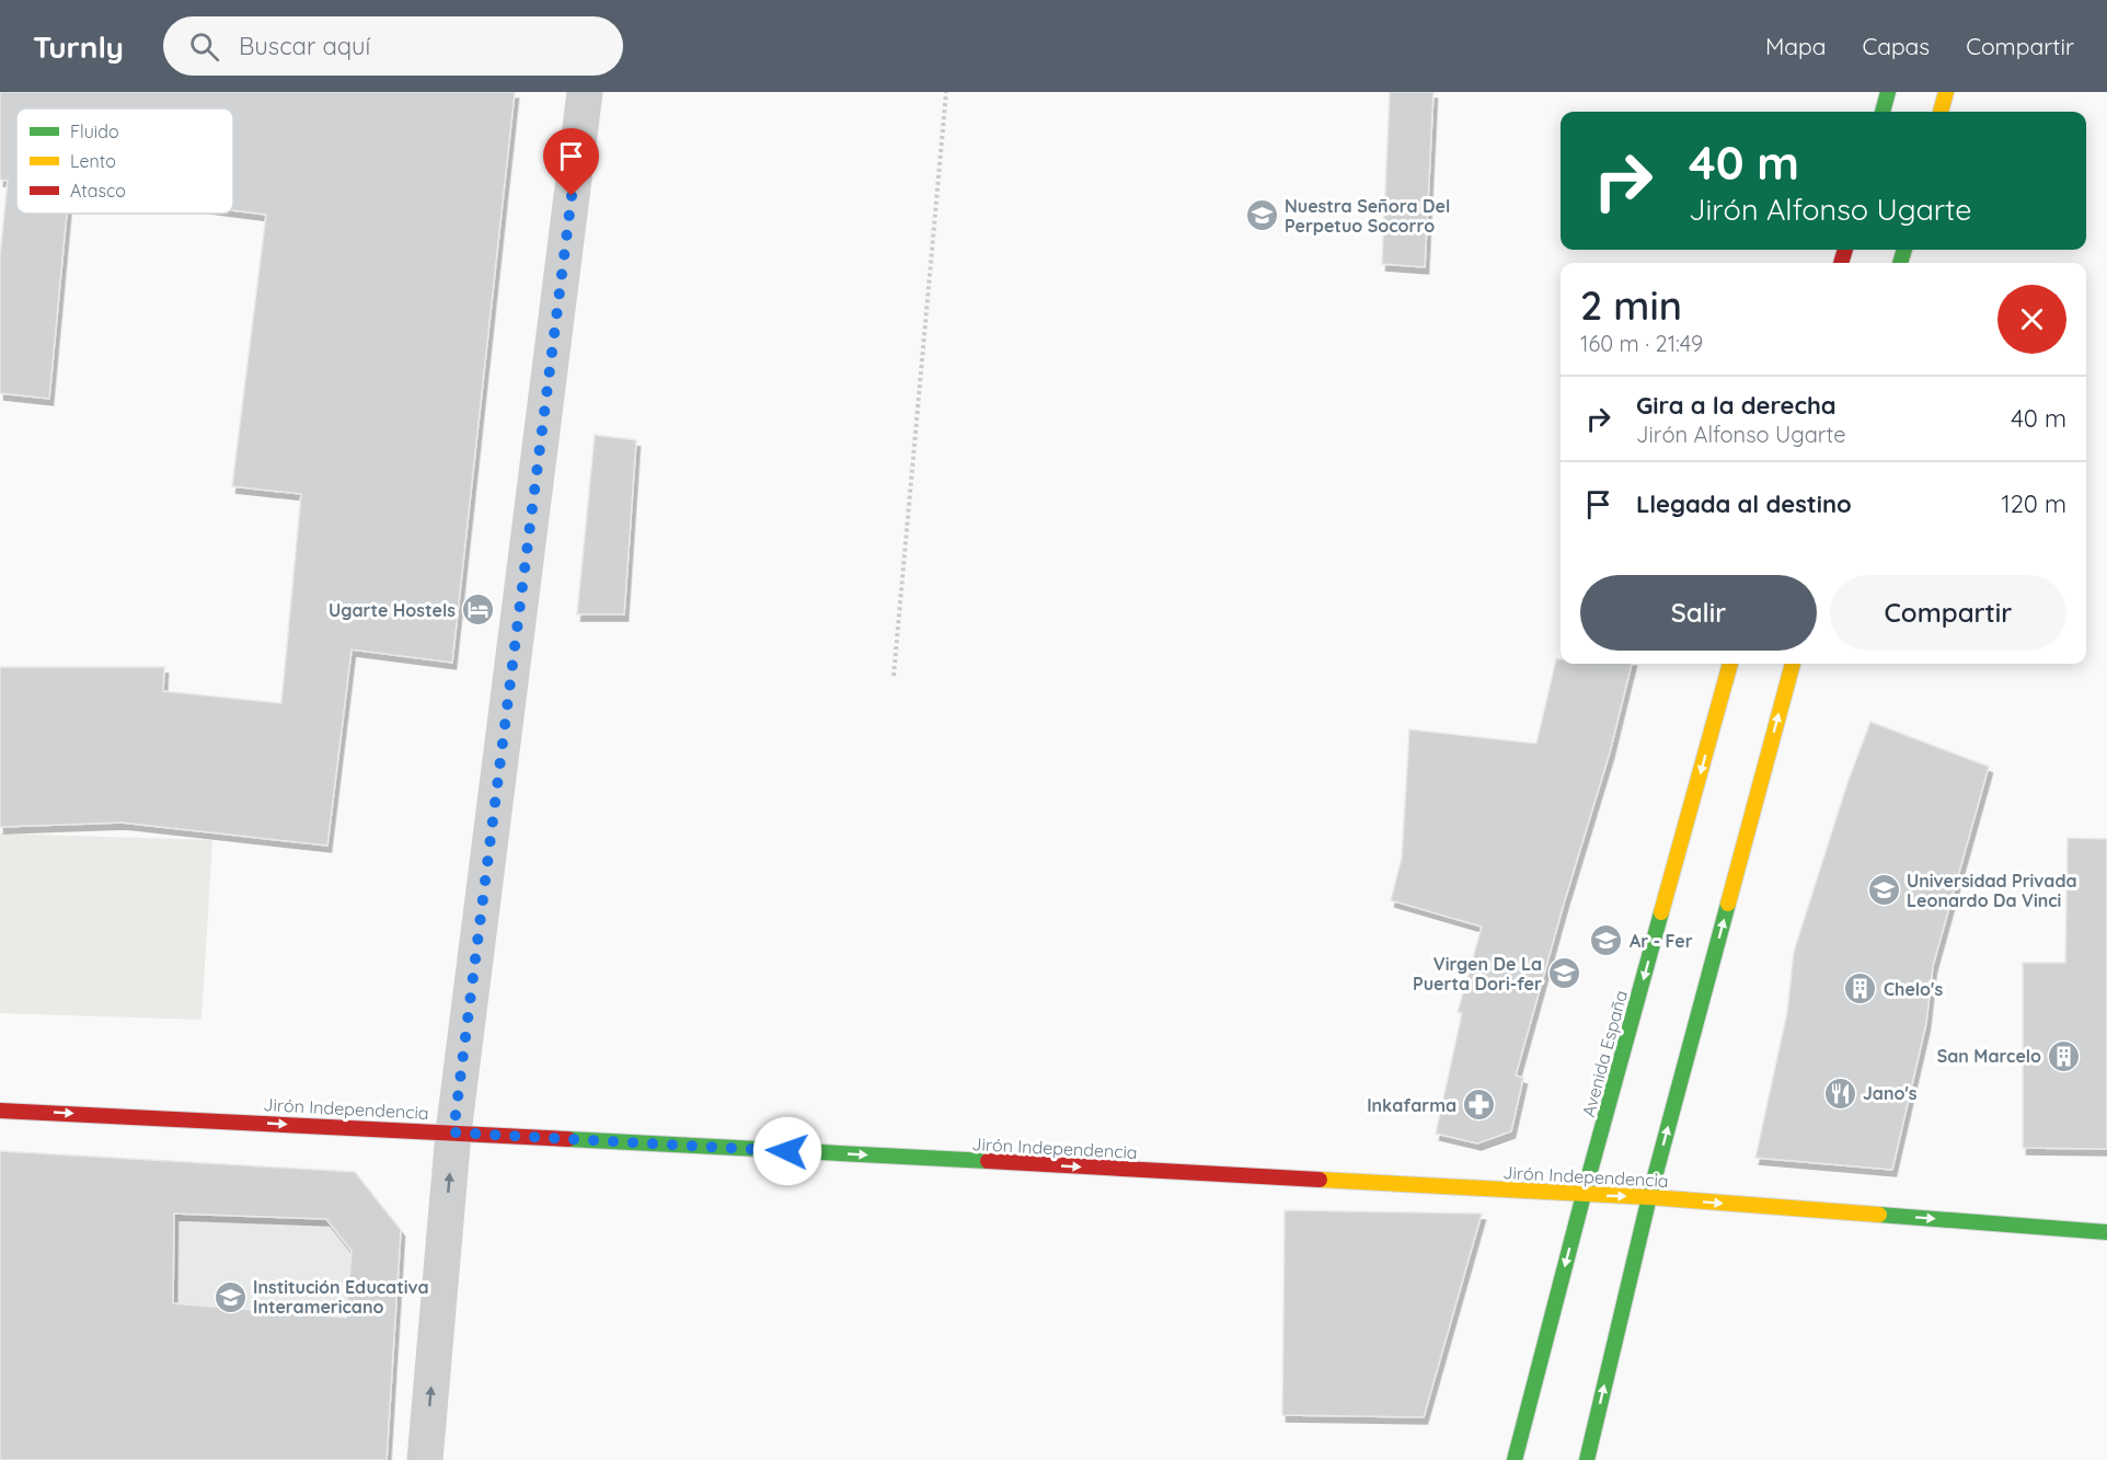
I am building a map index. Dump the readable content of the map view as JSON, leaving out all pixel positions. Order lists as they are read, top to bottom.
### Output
{
  "streets": {
    "street": ["Avenida España", "Jirón Independencia"]
  },
  "crossings": [
    ["Avenida España", "Jirón Independencia"]
  ],
  "one_way": ["Jirón Independencia"],
  "places": {
    "school or university": [
      "Nuestra Señora Del Perpetuo Socorro",
      "Universidad Privada Leonardo Da Vinci",
      "Ar - Fer",
      "Virgen De La Puerta Dori-fer",
      "Institución Educativa Interamericano"
    ],
    "hotel": ["Ugarte Hostels"],
    "building": ["Chelo's", "San Marcelo"],
    "restaurant": ["Jano's"],
    "pharmacy": ["Inkafarma"]
  },
  "legend": ["Fluido", "Lento", "Atasco"],
  "page": {
    "header": "Turnly",
    "search": "Buscar aquí",
    "nav": ["Mapa", "Capas", "Compartir"],
    "turn": ["40 m", "Jirón Alfonso Ugarte"],
    "heading": ["2 min", "160 m · 21:49"],
    "list": [
      {
        "name": "Gira a la derecha",
        "note": "Jirón Alfonso Ugarte",
        "value": "40 m"
      },
      {
        "name": "Llegada al destino",
        "value": "120 m"
      }
    ],
    "buttons": ["Salir", "Compartir"]
  }
}
